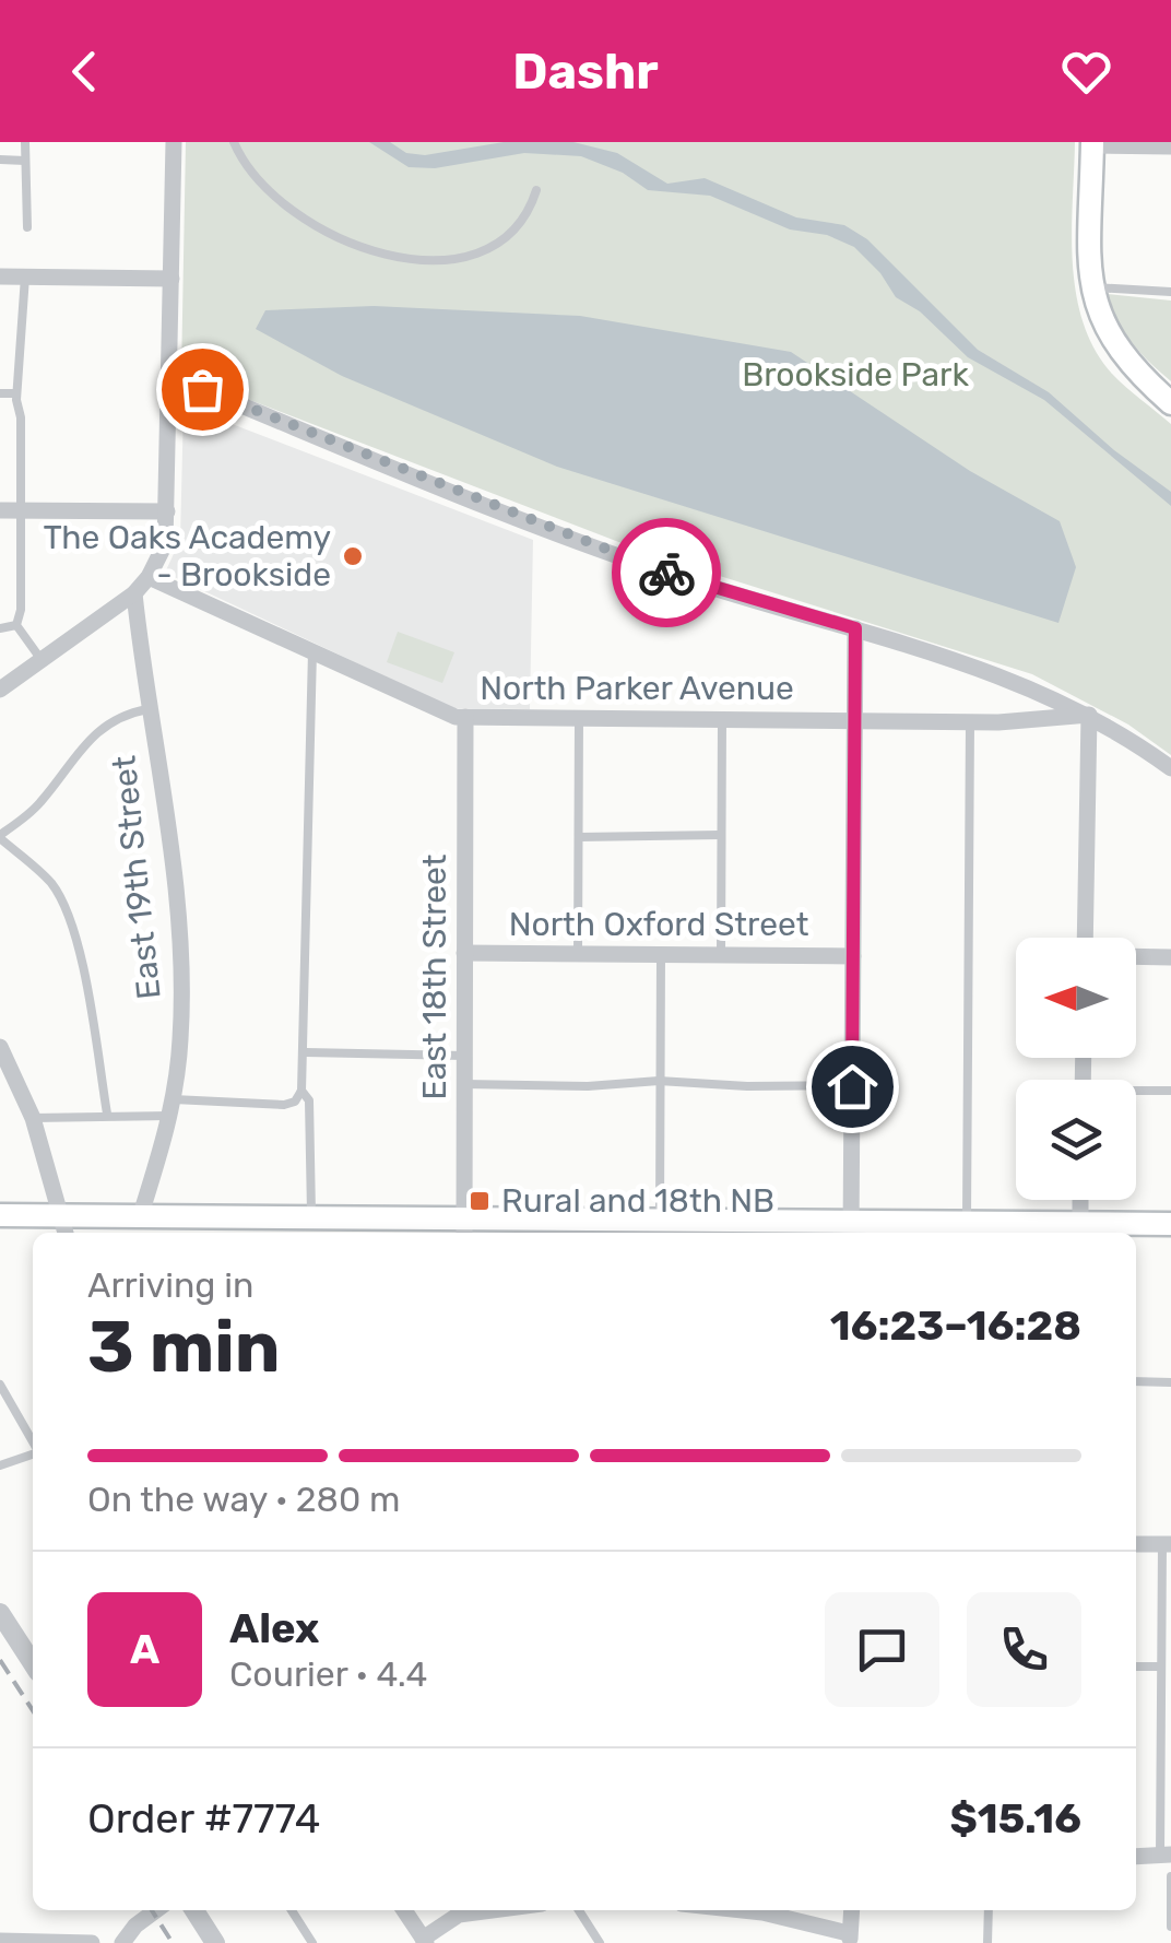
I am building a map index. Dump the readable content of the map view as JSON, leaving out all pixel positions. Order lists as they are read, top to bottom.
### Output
{
  "streets": {
    "street": [
      "North Parker Avenue",
      "East 19th Street",
      "North Oxford Street",
      "East 18th Street"
    ]
  },
  "crossings": [
    ["North Parker Avenue", "East 18th Street"],
    ["North Oxford Street", "East 18th Street"]
  ],
  "parks": ["Brookside Park"],
  "places": {
    "other": ["The Oaks Academy - Brookside"],
    "transit": ["Rural and 18th NB"]
  },
  "north": "left",
  "page": {
    "header": "Dashr",
    "heading": ["3 min", "Arriving in", "16:23–16:28"],
    "panel": [
      "Alex",
      "Courier · 4.4",
      "Order #7774",
      "$15.16"
    ],
    "bar": "On the way · 280 m",
    "round": "A"
  }
}
